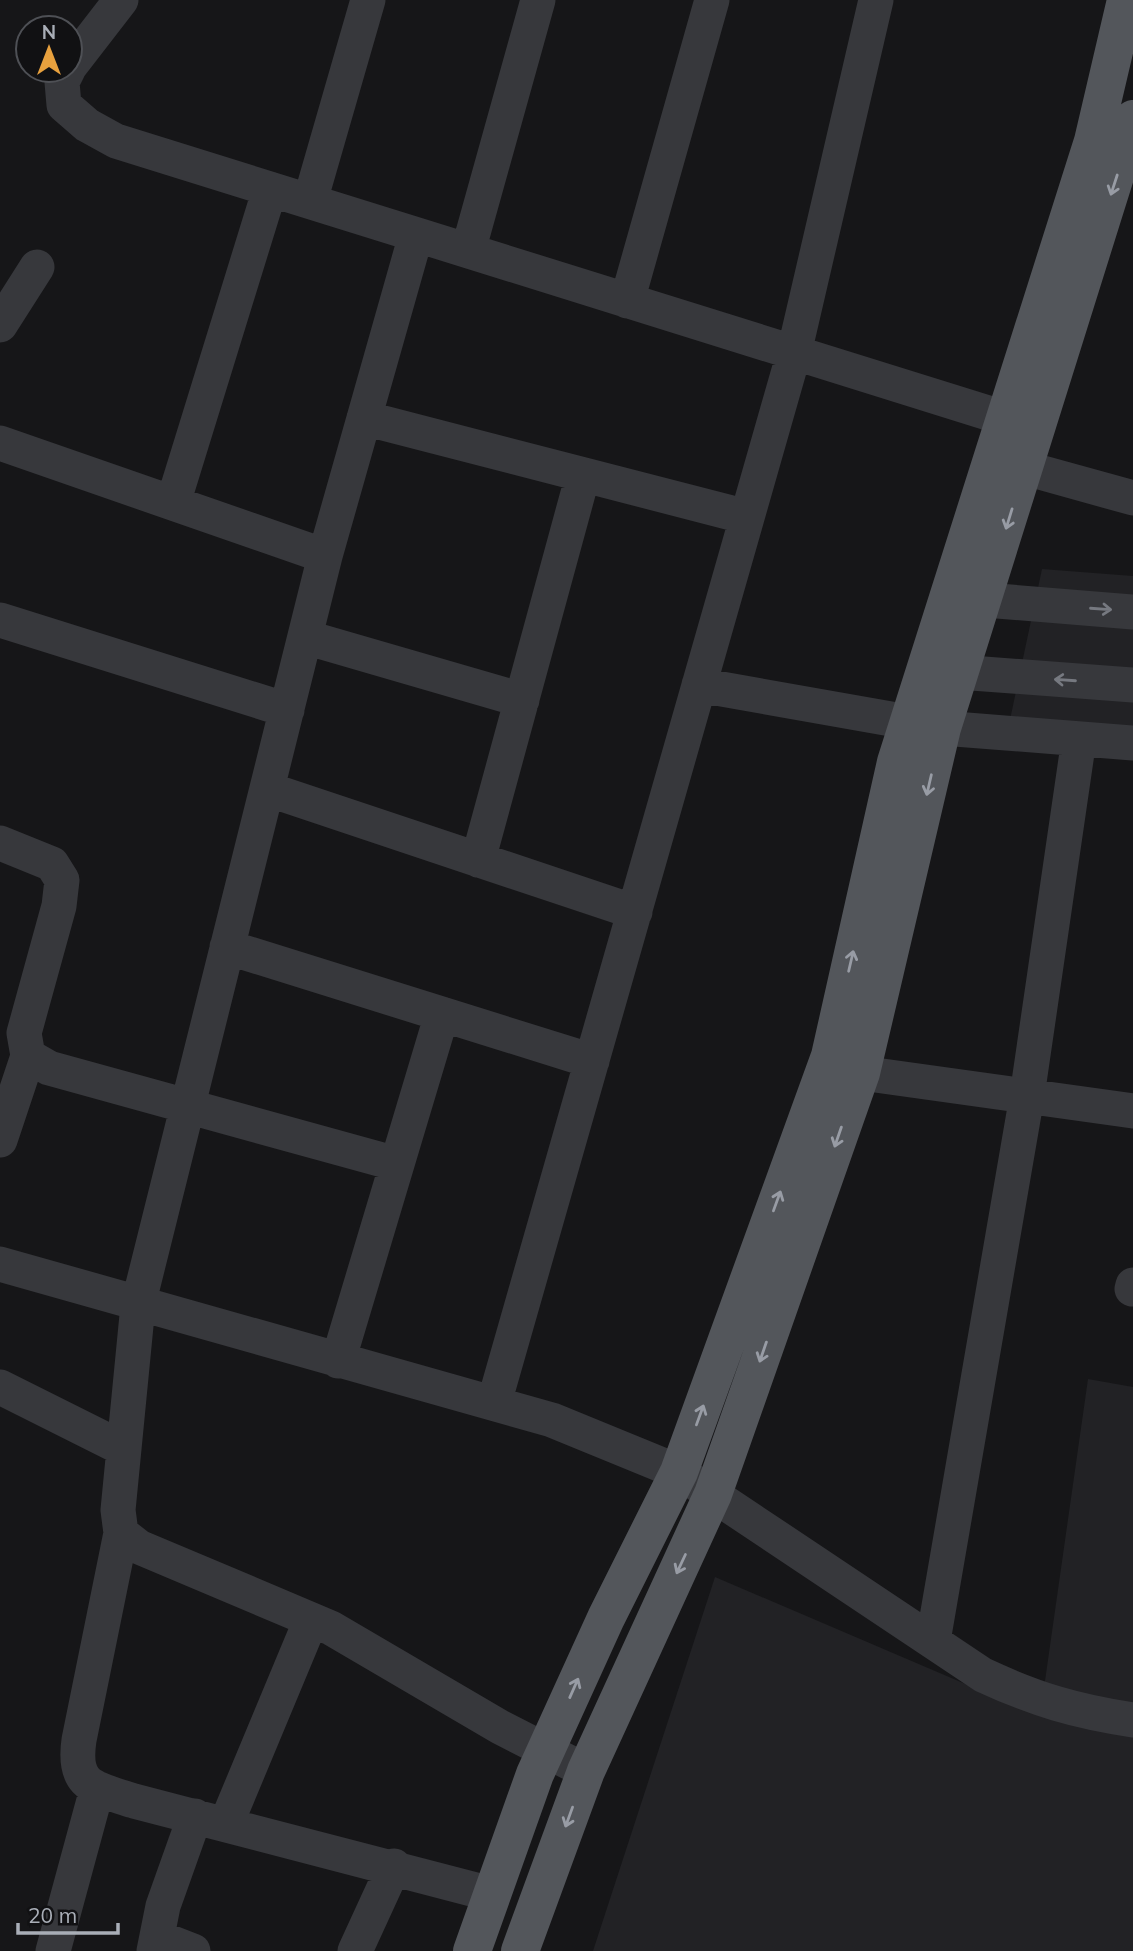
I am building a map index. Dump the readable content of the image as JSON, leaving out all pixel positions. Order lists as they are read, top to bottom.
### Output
{
  "scale_bar": "20 m",
  "north": "top"
}
